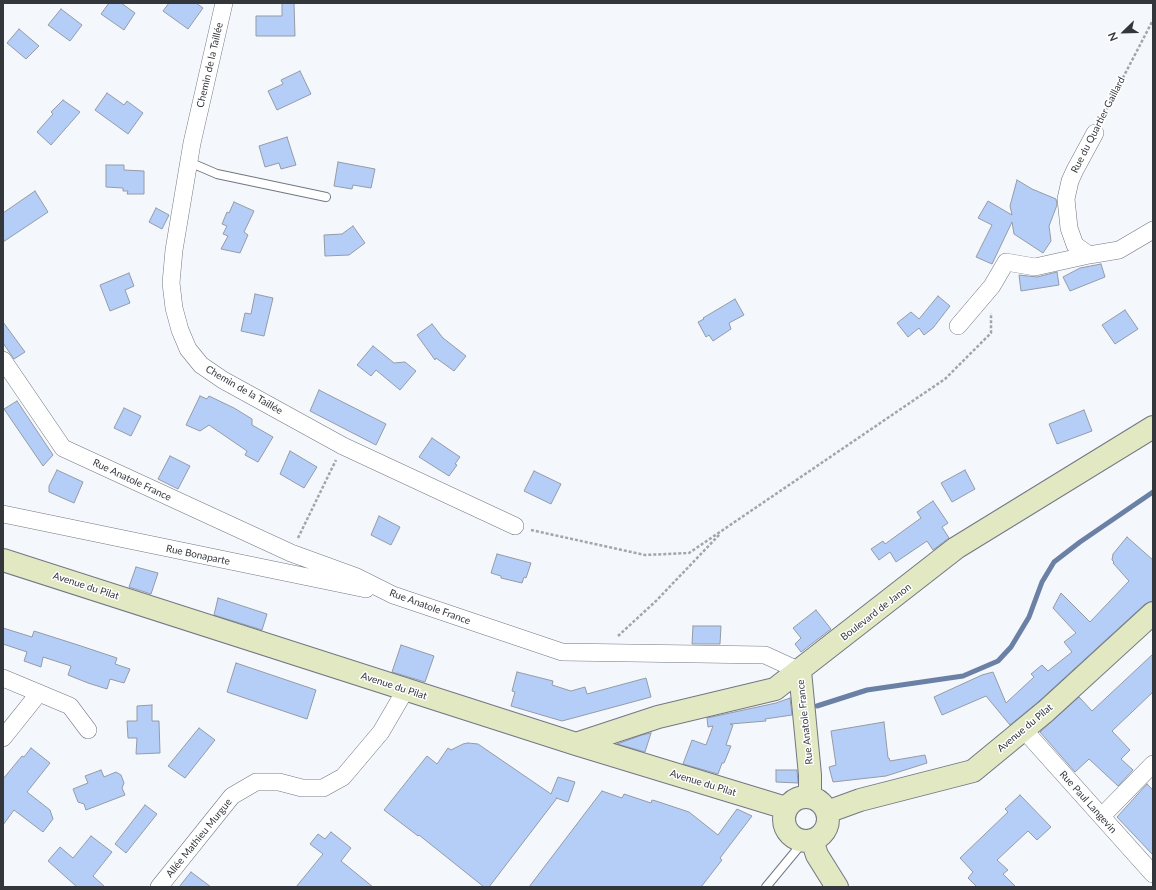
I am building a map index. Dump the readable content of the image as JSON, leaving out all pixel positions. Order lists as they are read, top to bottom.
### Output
{
  "streets": {
    "main road": ["Rue Anatole France", "Avenue du Pilat", "Boulevard de Janon"],
    "street": [
      "Chemin de la Taillée",
      "Rue du Quartier Gaillard",
      "Rue Bonaparte",
      "Rue Paul Langevin",
      "Allée Mathieu Murgue"
    ]
  },
  "crossings": [
    ["Rue Anatole France", "Rue Bonaparte"],
    ["Rue Anatole France", "Avenue du Pilat"],
    ["Rue Anatole France", "Boulevard de Janon"],
    ["Avenue du Pilat", "Boulevard de Janon"],
    ["Avenue du Pilat", "Rue Paul Langevin"],
    ["Avenue du Pilat", "Allée Mathieu Murgue"]
  ],
  "north": "bottom left"
}
